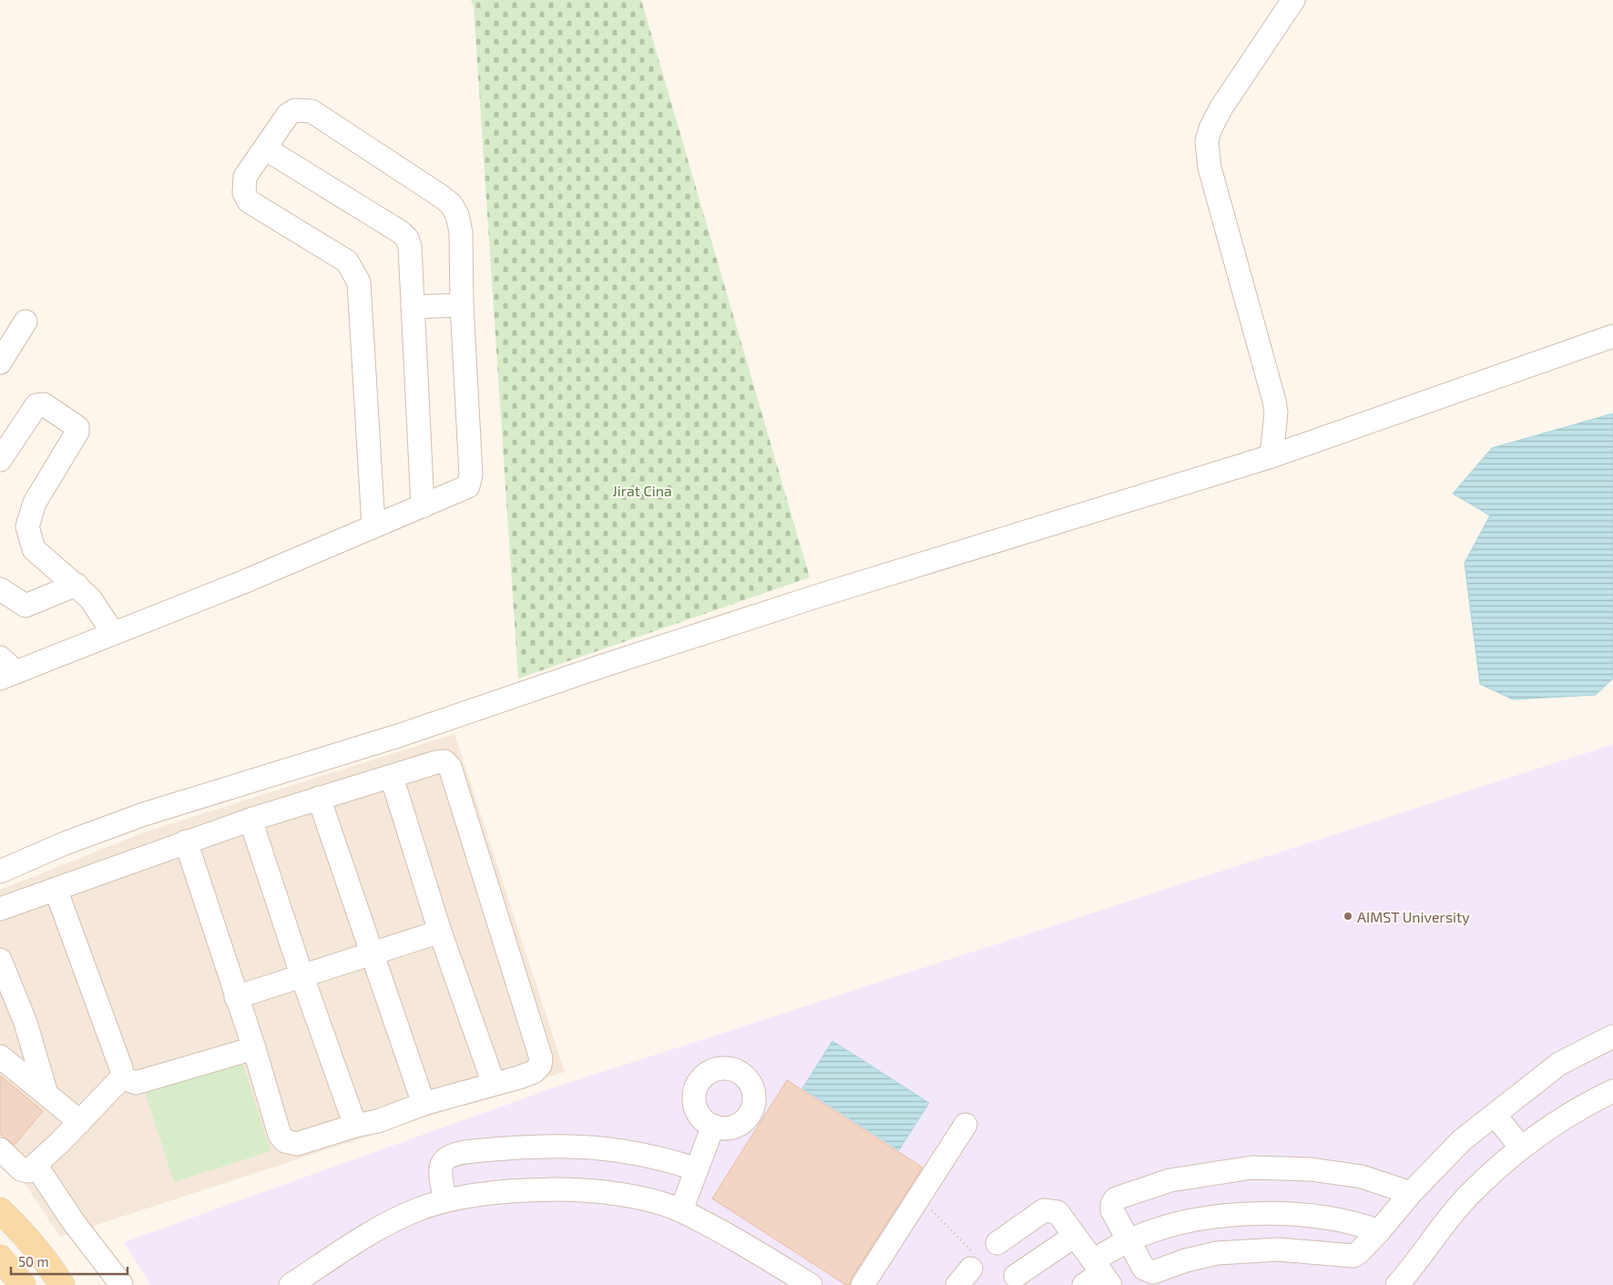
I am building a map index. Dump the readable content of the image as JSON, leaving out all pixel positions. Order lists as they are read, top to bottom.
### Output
{
  "parks": ["Jirat Cina"],
  "places": ["AIMST University"],
  "scale_bar": "50 m"
}
